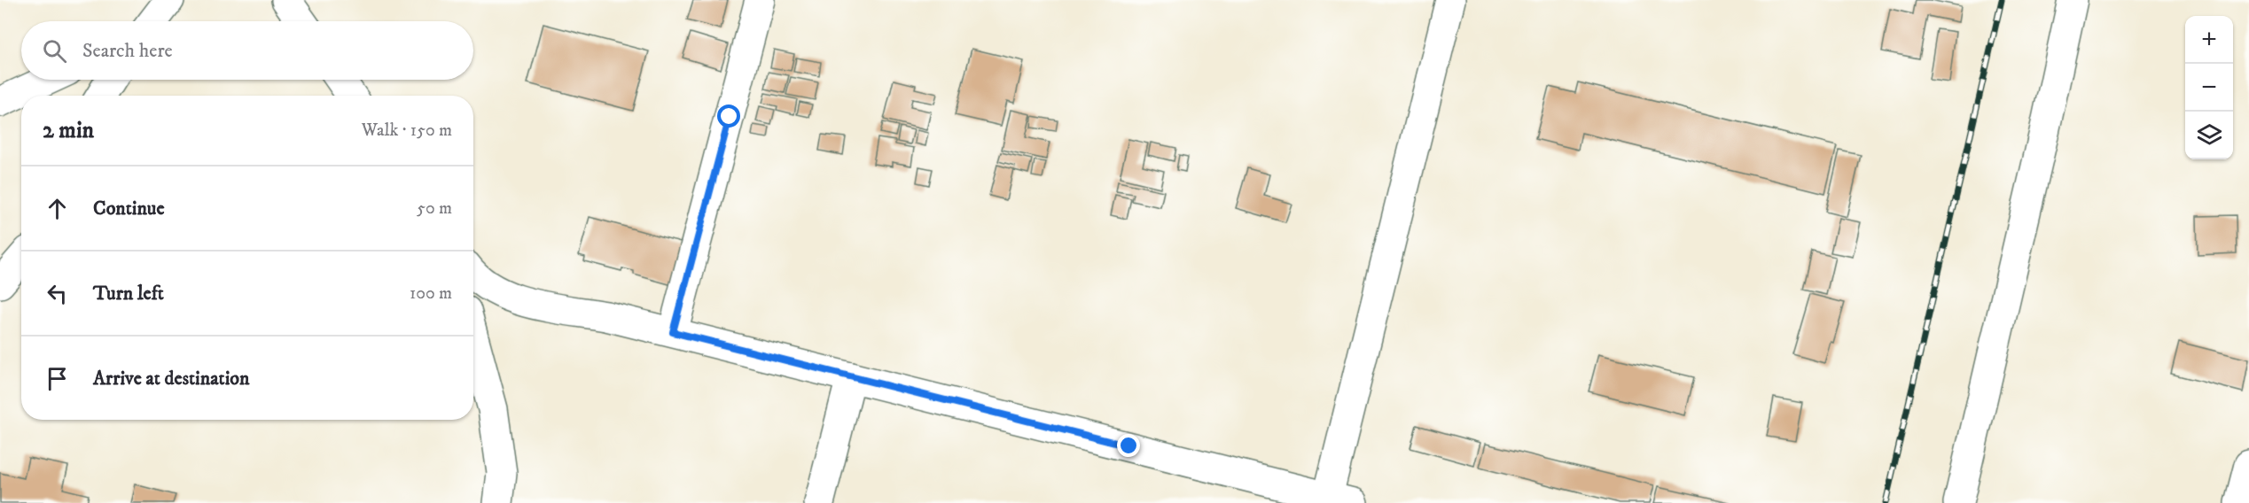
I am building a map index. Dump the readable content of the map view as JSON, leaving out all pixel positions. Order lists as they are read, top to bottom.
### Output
{
  "page": {
    "map_buttons": ["+", "−"],
    "search": "Search here",
    "heading": ["2 min", "Walk · 150 m"],
    "list": [
      ["Continue", "50 m"],
      ["Turn left", "100 m"],
      "Arrive at destination"
    ]
  }
}
